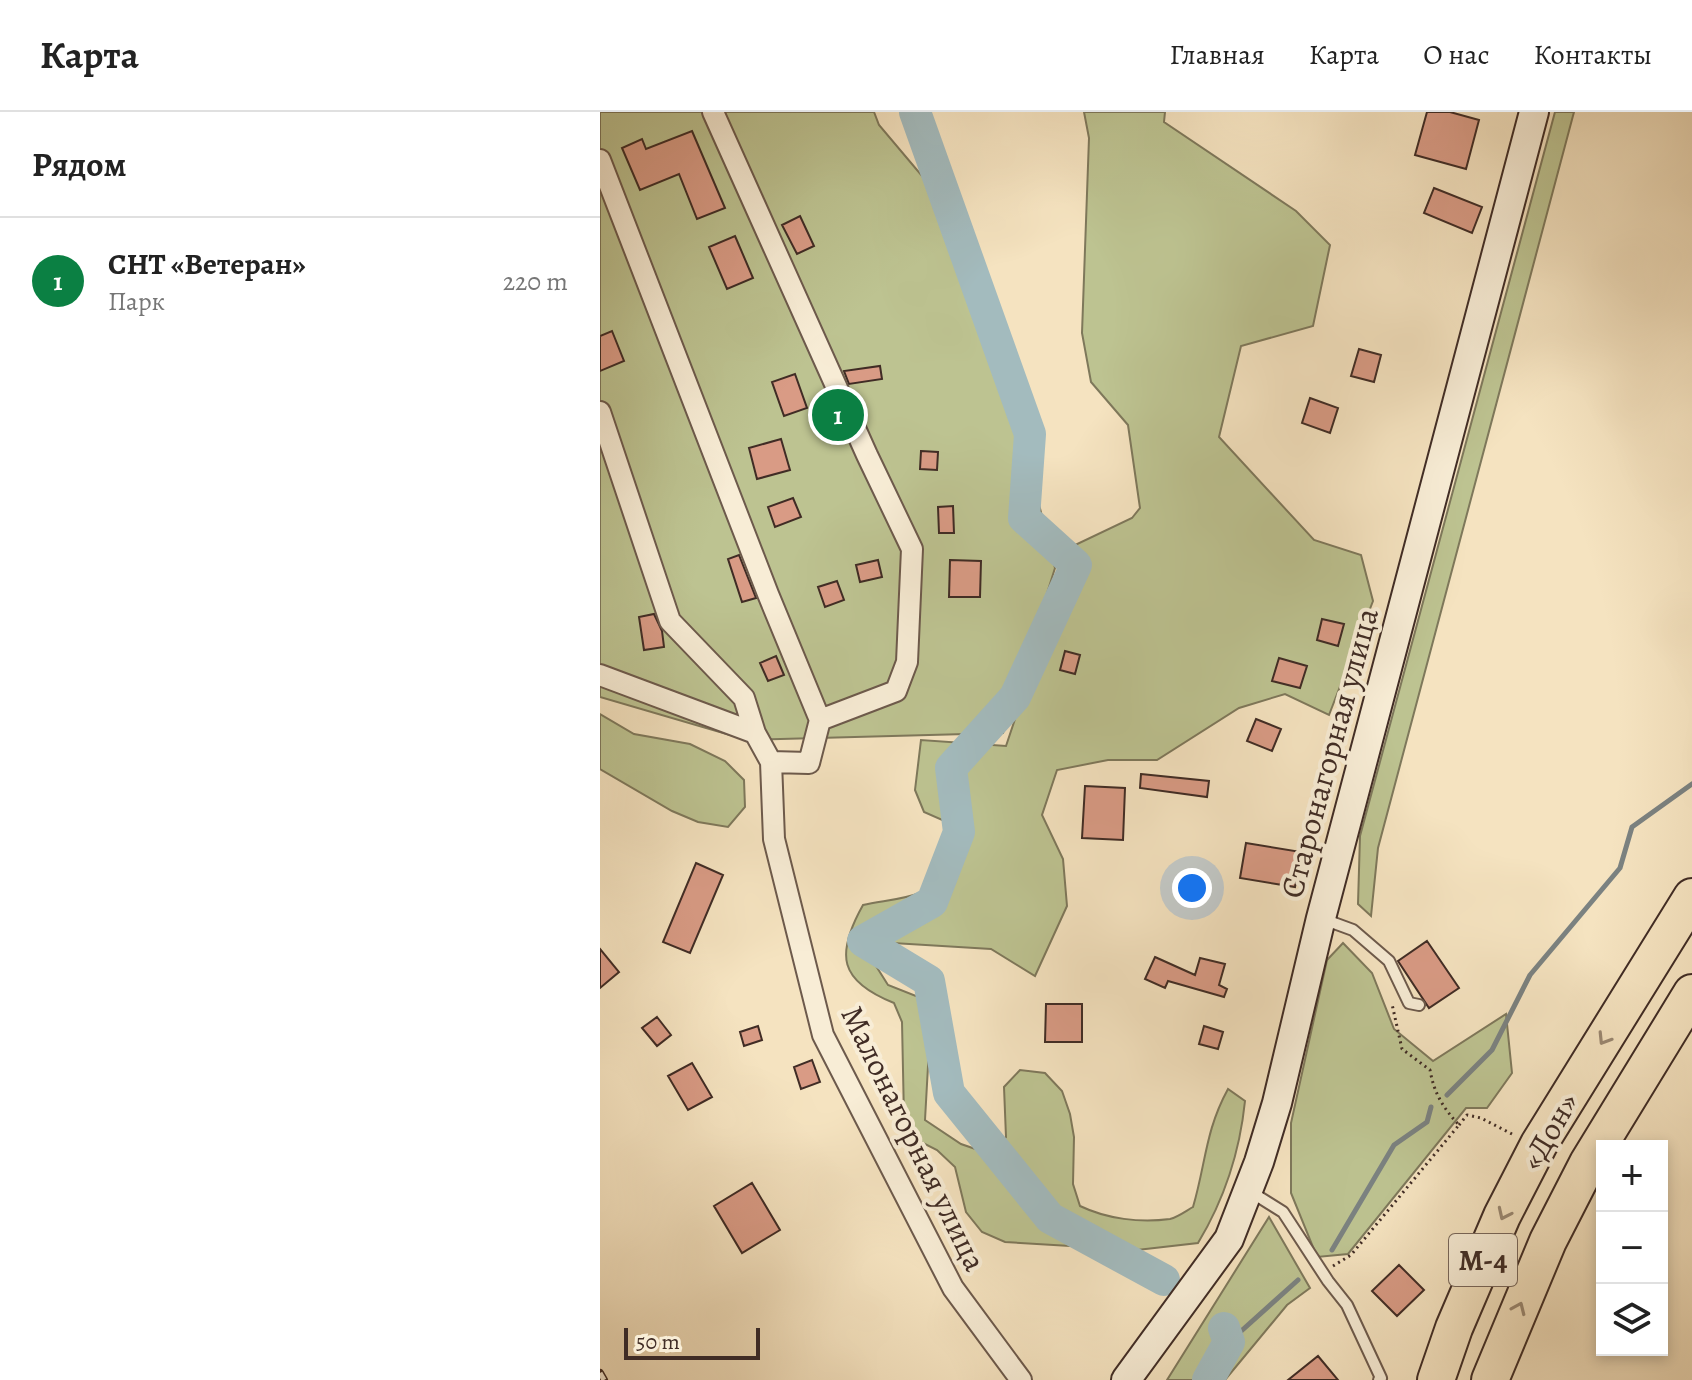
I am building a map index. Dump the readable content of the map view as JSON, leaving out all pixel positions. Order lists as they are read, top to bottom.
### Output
{
  "streets": {
    "highway": ["«Дон»", "М-4"],
    "main road": ["Старонагорная улица"],
    "street": ["Малонагорная улица"]
  },
  "scale_bar": "50 m",
  "page": {
    "header": "Карта",
    "nav": [
      "Главная",
      "Карта",
      "О нас",
      "Контакты"
    ],
    "heading": "Рядом",
    "list": [
      {
        "mark": "1",
        "name": "СНТ «Ветеран»",
        "note": "Парк",
        "value": "220 m"
      }
    ],
    "pins": "1",
    "map_buttons": ["+", "−"],
    "scale": "50 m"
  }
}
